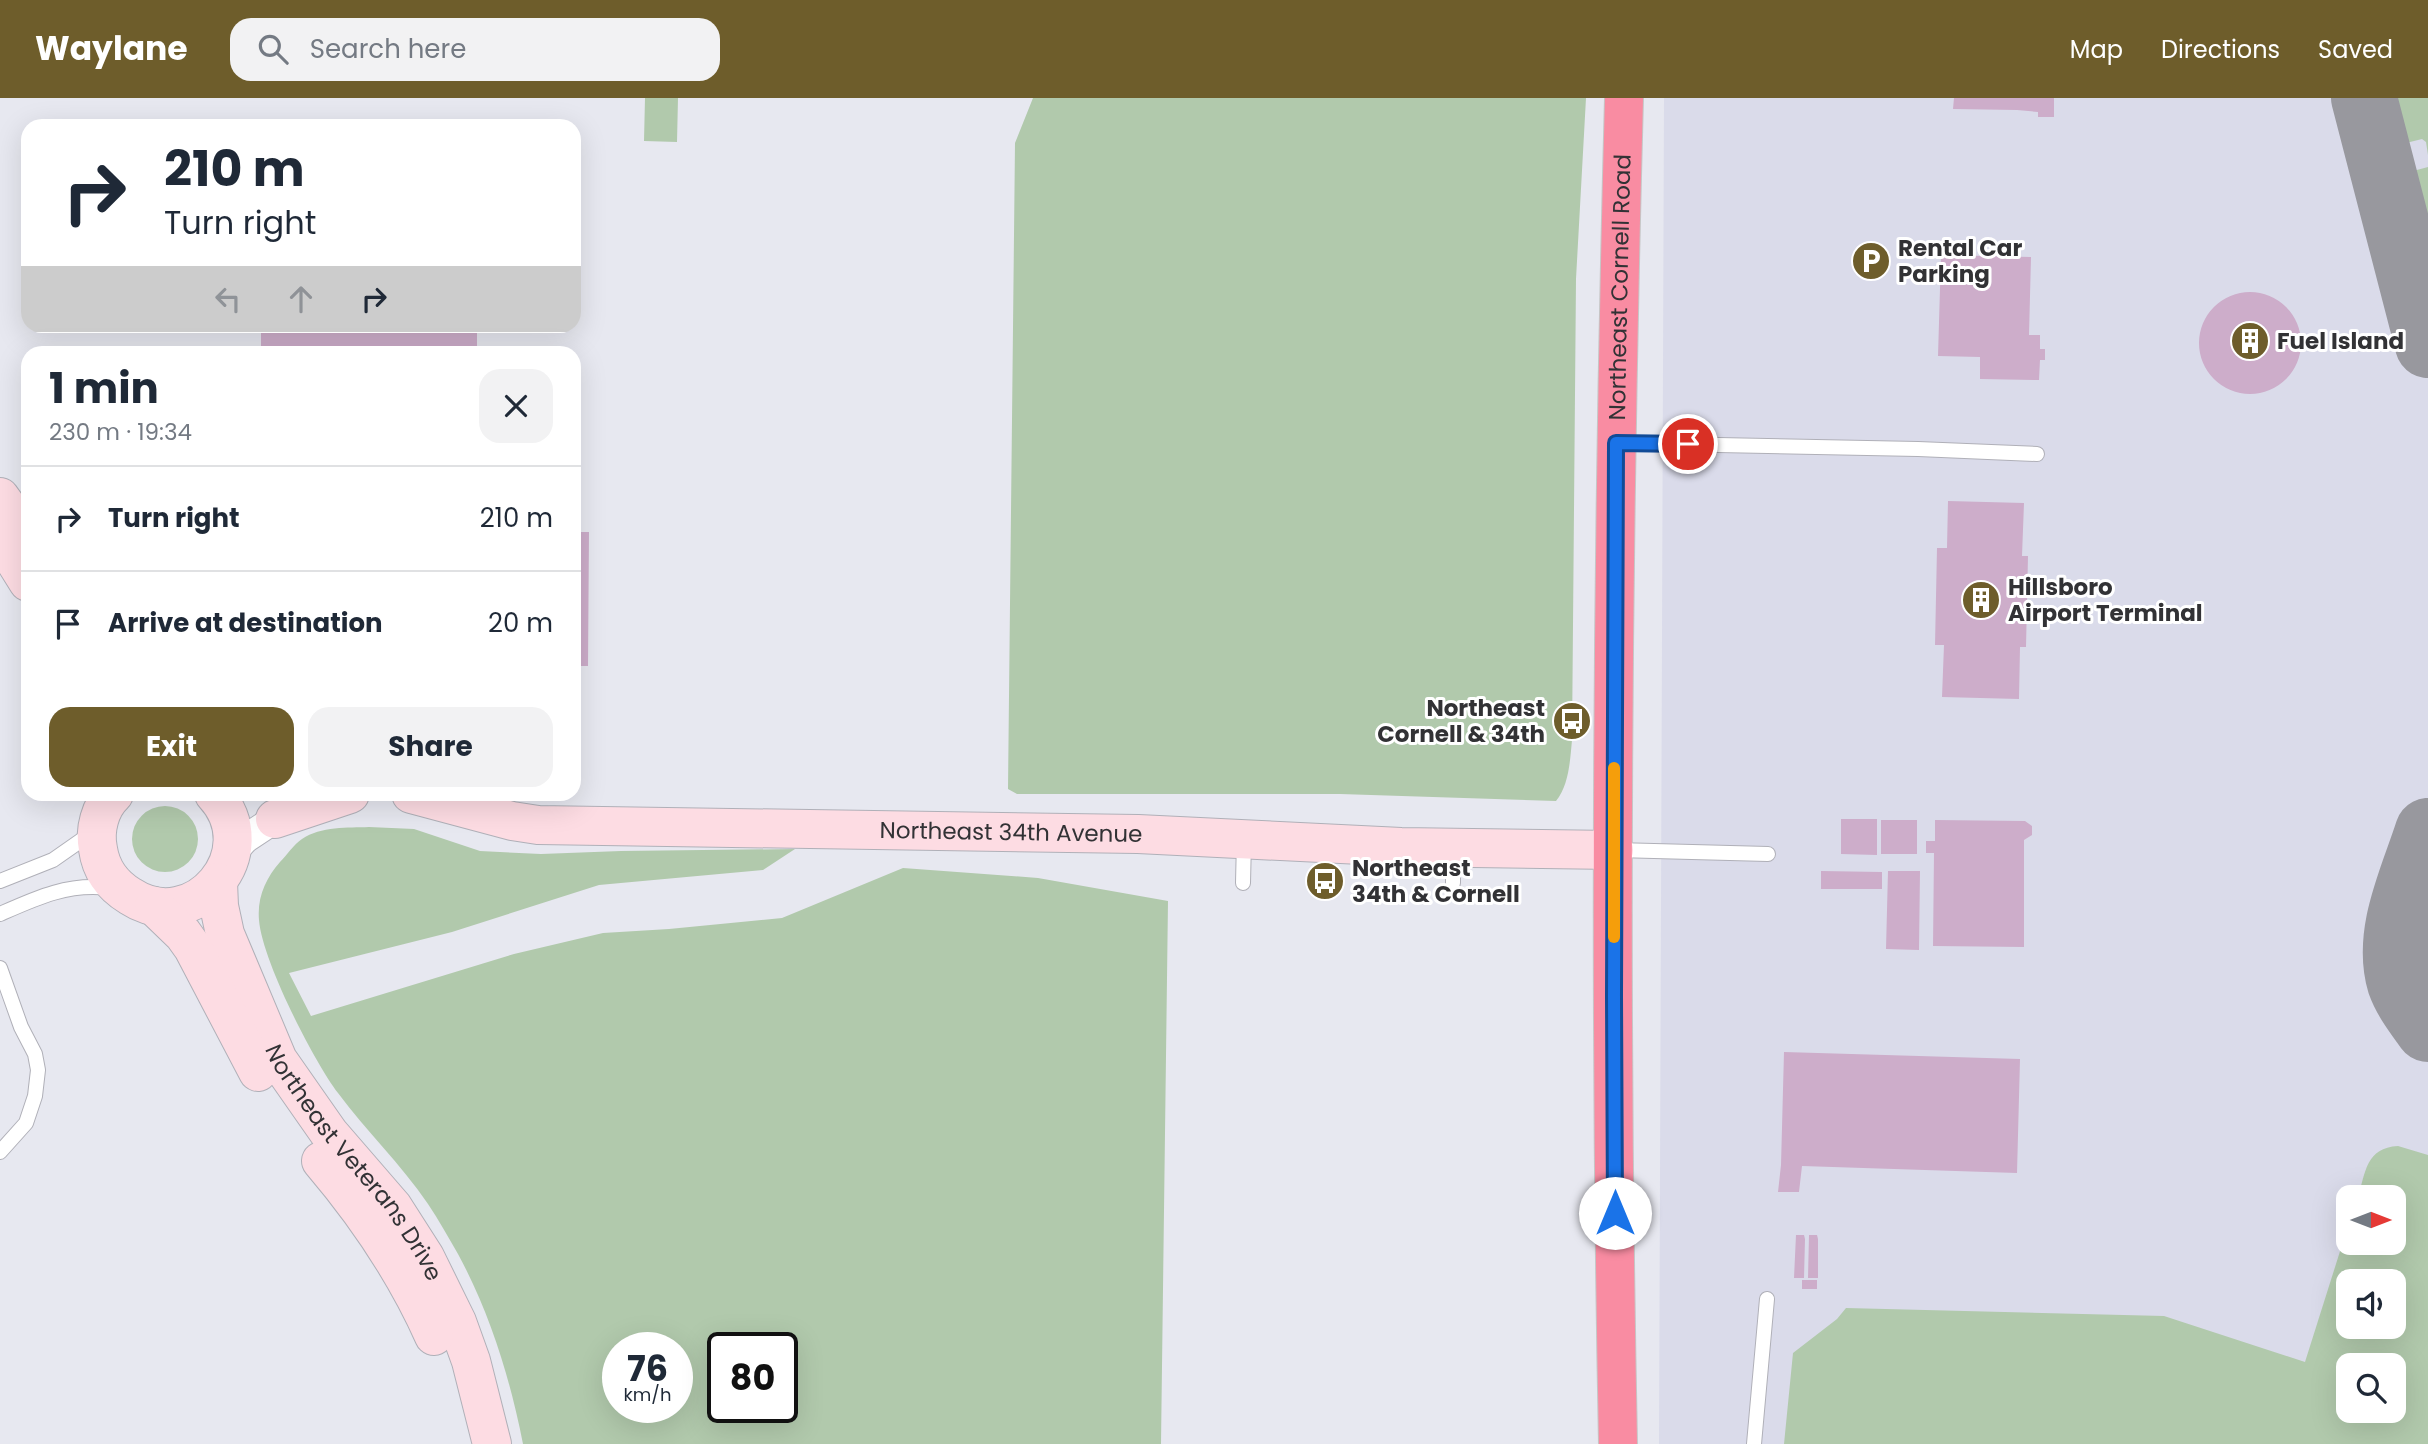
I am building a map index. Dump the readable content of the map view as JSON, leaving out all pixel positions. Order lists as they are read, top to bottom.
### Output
{
  "streets": {
    "highway": ["Northeast Cornell Road"],
    "street": ["Northeast 34th Avenue", "Northeast Veterans Drive"]
  },
  "crossings": [
    ["Northeast Cornell Road", "Northeast 34th Avenue"]
  ],
  "places": {
    "parking": ["Rental Car Parking"],
    "building": ["Fuel Island", "Hillsboro Airport Terminal"],
    "bus stop": ["Northeast Cornell & 34th", "Northeast 34th & Cornell"]
  },
  "north": "right",
  "page": {
    "header": "Waylane",
    "search": "Search here",
    "nav": ["Map", "Directions", "Saved"],
    "turn": ["210 m", "Turn right"],
    "heading": ["1 min", "230 m · 19:34"],
    "list": [
      {
        "name": "Turn right",
        "value": "210 m"
      },
      {
        "name": "Arrive at destination",
        "value": "20 m"
      }
    ],
    "buttons": ["Exit", "Share"],
    "speed": "76 km/h",
    "limit": "80"
  }
}
